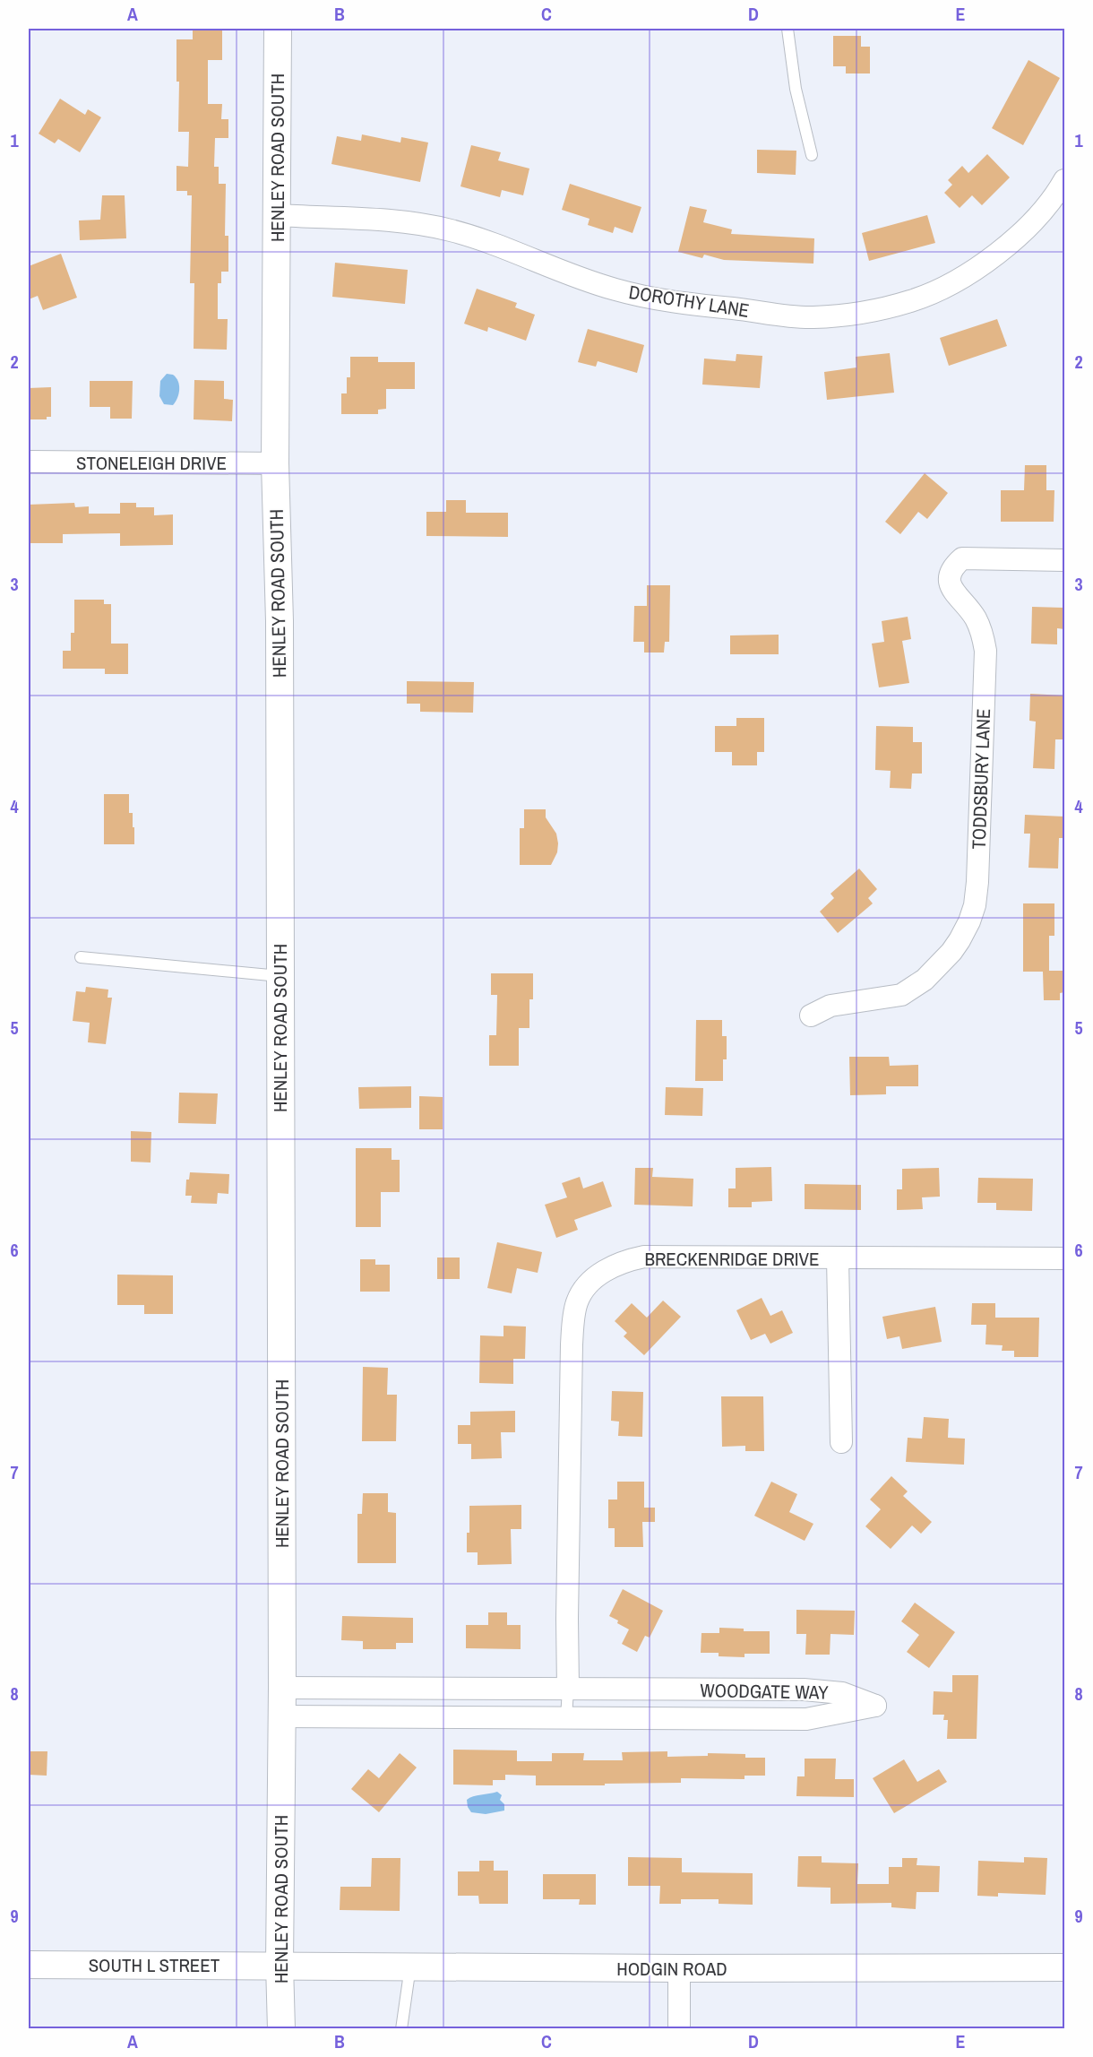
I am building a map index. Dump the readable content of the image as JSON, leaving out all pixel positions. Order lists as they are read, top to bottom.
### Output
{
  "streets": {
    "street": [
      "HENLEY ROAD SOUTH",
      "DOROTHY LANE",
      "STONELEIGH DRIVE",
      "TODDSBURY LANE",
      "BRECKENRIDGE DRIVE",
      "WOODGATE WAY",
      "SOUTH L STREET",
      "HODGIN ROAD"
    ]
  },
  "crossings": [
    ["HENLEY ROAD SOUTH", "DOROTHY LANE"],
    ["HENLEY ROAD SOUTH", "STONELEIGH DRIVE"],
    ["HENLEY ROAD SOUTH", "WOODGATE WAY"],
    ["HENLEY ROAD SOUTH", "SOUTH L STREET"],
    ["HENLEY ROAD SOUTH", "HODGIN ROAD"],
    ["BRECKENRIDGE DRIVE", "WOODGATE WAY"],
    ["SOUTH L STREET", "HODGIN ROAD"]
  ],
  "grid": {
    "columns": [
      "A",
      "B",
      "C",
      "D",
      "E"
    ],
    "rows": [
      "1",
      "2",
      "3",
      "4",
      "5",
      "6",
      "7",
      "8",
      "9"
    ]
  }
}
